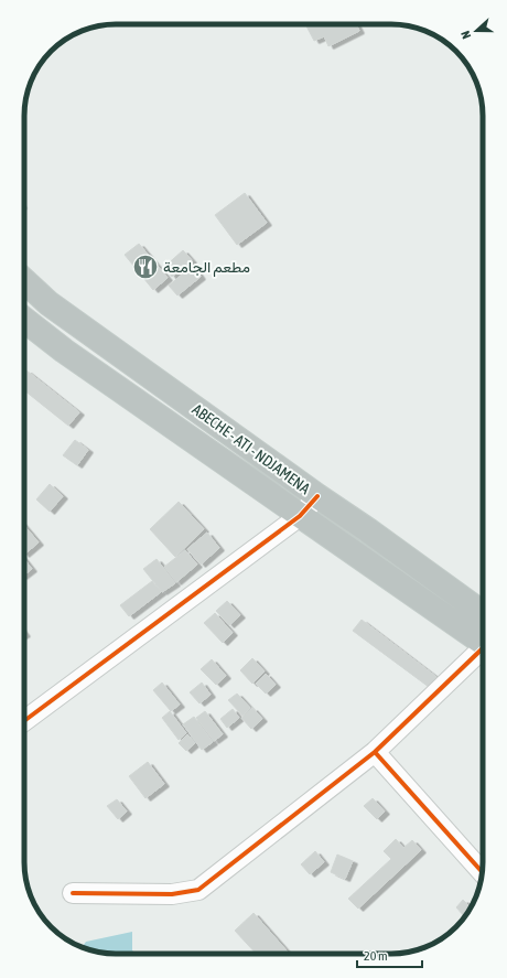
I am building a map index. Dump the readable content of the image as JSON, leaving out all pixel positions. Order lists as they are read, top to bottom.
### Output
{
  "streets": {
    "highway": ["ABECHE - ATI - NDJAMENA"]
  },
  "places": {
    "restaurant": ["مطعم الجامعة"]
  },
  "scale_bar": "20 m",
  "north": "left"
}
